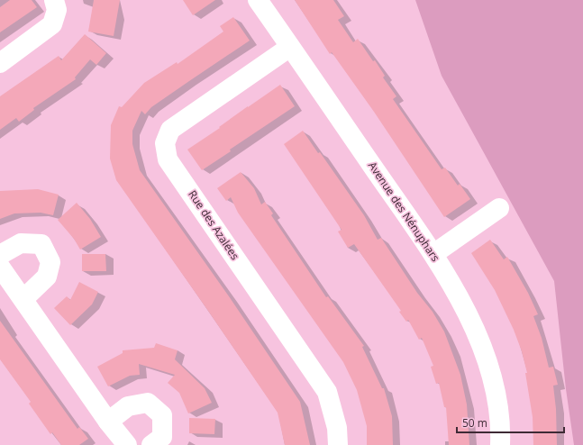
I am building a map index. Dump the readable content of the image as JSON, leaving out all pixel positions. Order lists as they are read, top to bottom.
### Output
{
  "streets": {
    "street": ["Avenue des Nénuphars", "Rue des Azalées"]
  },
  "crossings": [
    ["Avenue des Nénuphars", "Rue des Azalées"]
  ],
  "scale_bar": "50 m"
}
